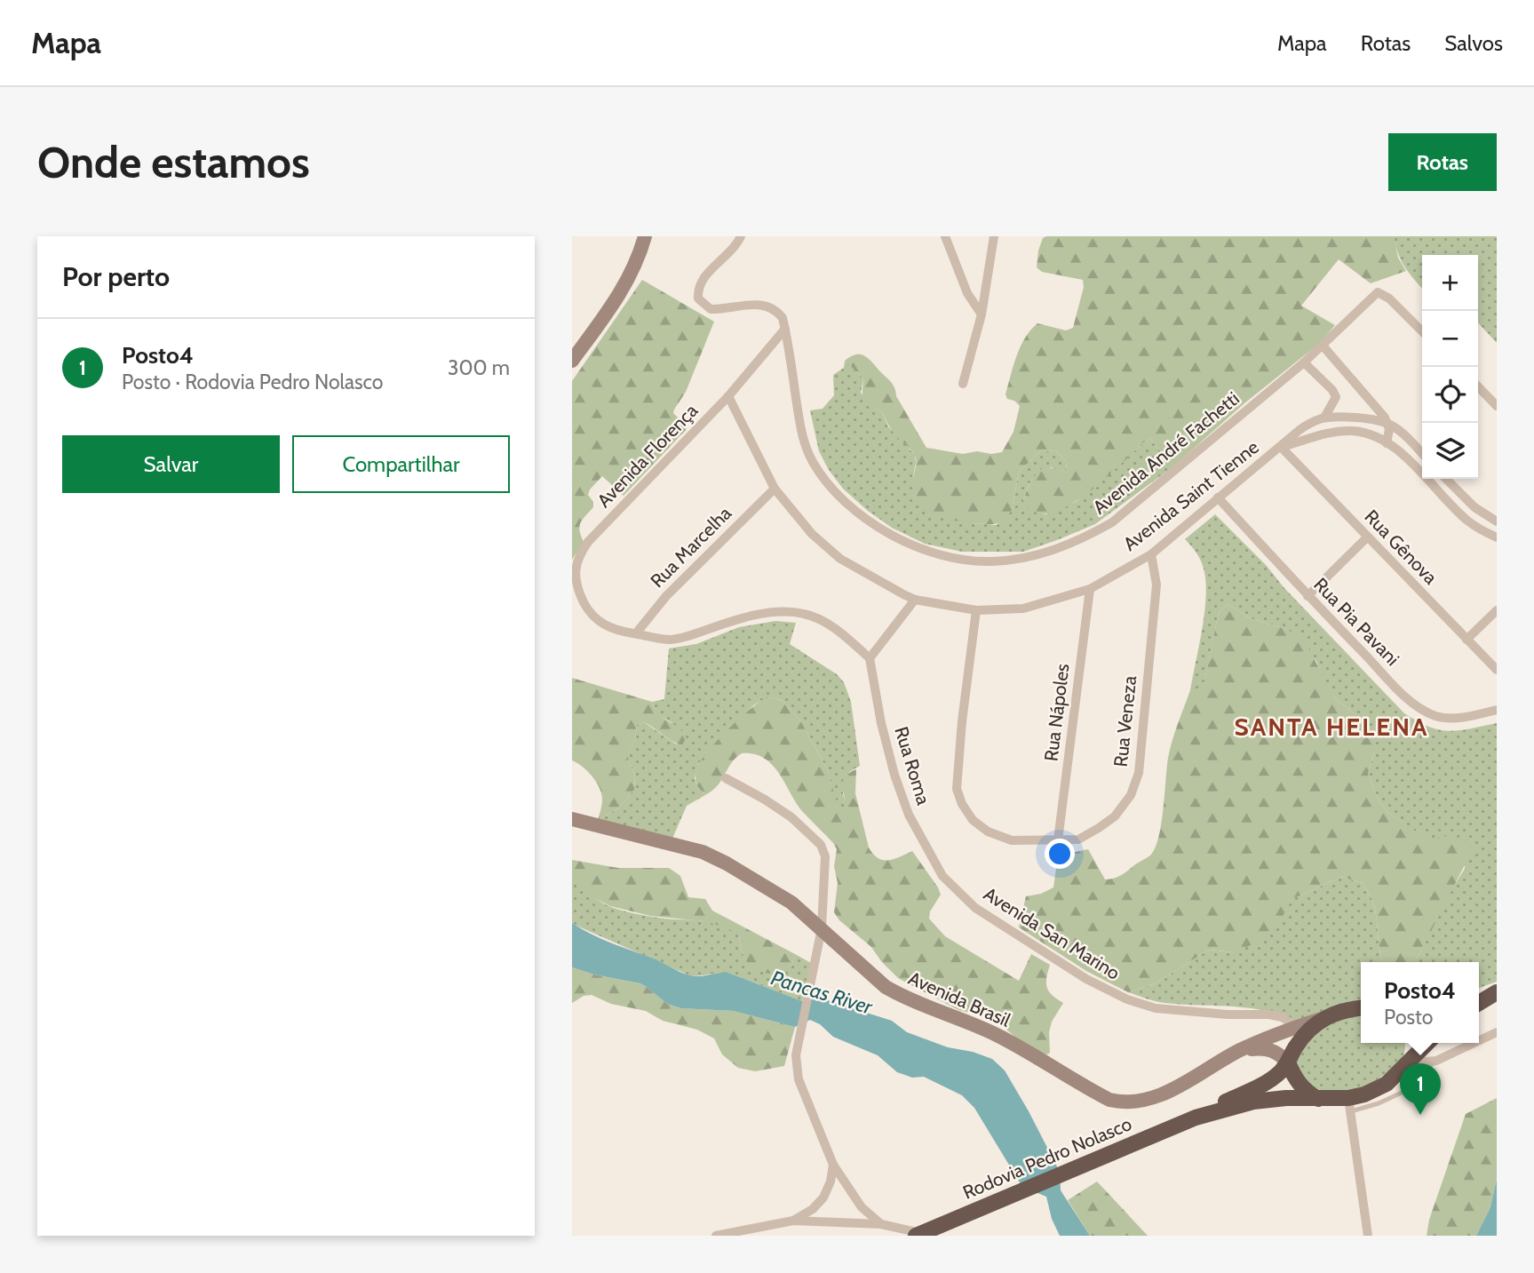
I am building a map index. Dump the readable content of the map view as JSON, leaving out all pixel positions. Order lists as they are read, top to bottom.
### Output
{
  "streets": {
    "highway": ["Rodovia Pedro Nolasco"],
    "main road": ["Avenida Brasil"],
    "street": [
      "Avenida André Fachetti",
      "Avenida Florença",
      "Avenida Saint Tienne",
      "Rua Marcelha",
      "Rua Gênova",
      "Rua Pia Pavani",
      "Rua Nápoles",
      "Rua Veneza",
      "Rua Roma",
      "Avenida San Marino"
    ]
  },
  "crossings": [
    ["Avenida André Fachetti", "Avenida Florença"],
    ["Avenida Florença", "Avenida Saint Tienne"],
    ["Avenida Florença", "Rua Marcelha"],
    ["Avenida Florença", "Rua Roma"],
    ["Avenida Saint Tienne", "Rua Marcelha"],
    ["Avenida Saint Tienne", "Rua Gênova"],
    ["Avenida Saint Tienne", "Rua Pia Pavani"],
    ["Avenida Saint Tienne", "Rua Nápoles"],
    ["Avenida Saint Tienne", "Rua Veneza"],
    ["Rua Nápoles", "Rua Veneza"],
    ["Rua Roma", "Avenida San Marino"],
    ["Avenida San Marino", "Avenida Brasil"],
    ["Avenida Brasil", "Rodovia Pedro Nolasco"]
  ],
  "districts": ["SANTA HELENA"],
  "water": ["Pancas River"],
  "page": {
    "header": "Mapa",
    "nav": ["Mapa", "Rotas", "Salvos"],
    "buttons": [
      "Rotas",
      ["Salvar", "Compartilhar"]
    ],
    "title": "Onde estamos",
    "heading": "Por perto",
    "map_buttons": ["+", "−"],
    "list": [
      {
        "mark": "1",
        "name": "Posto4",
        "note": "Posto · Rodovia Pedro Nolasco",
        "value": "300 m"
      }
    ],
    "popup": ["Posto4", "Posto"],
    "pins": "1"
  }
}
